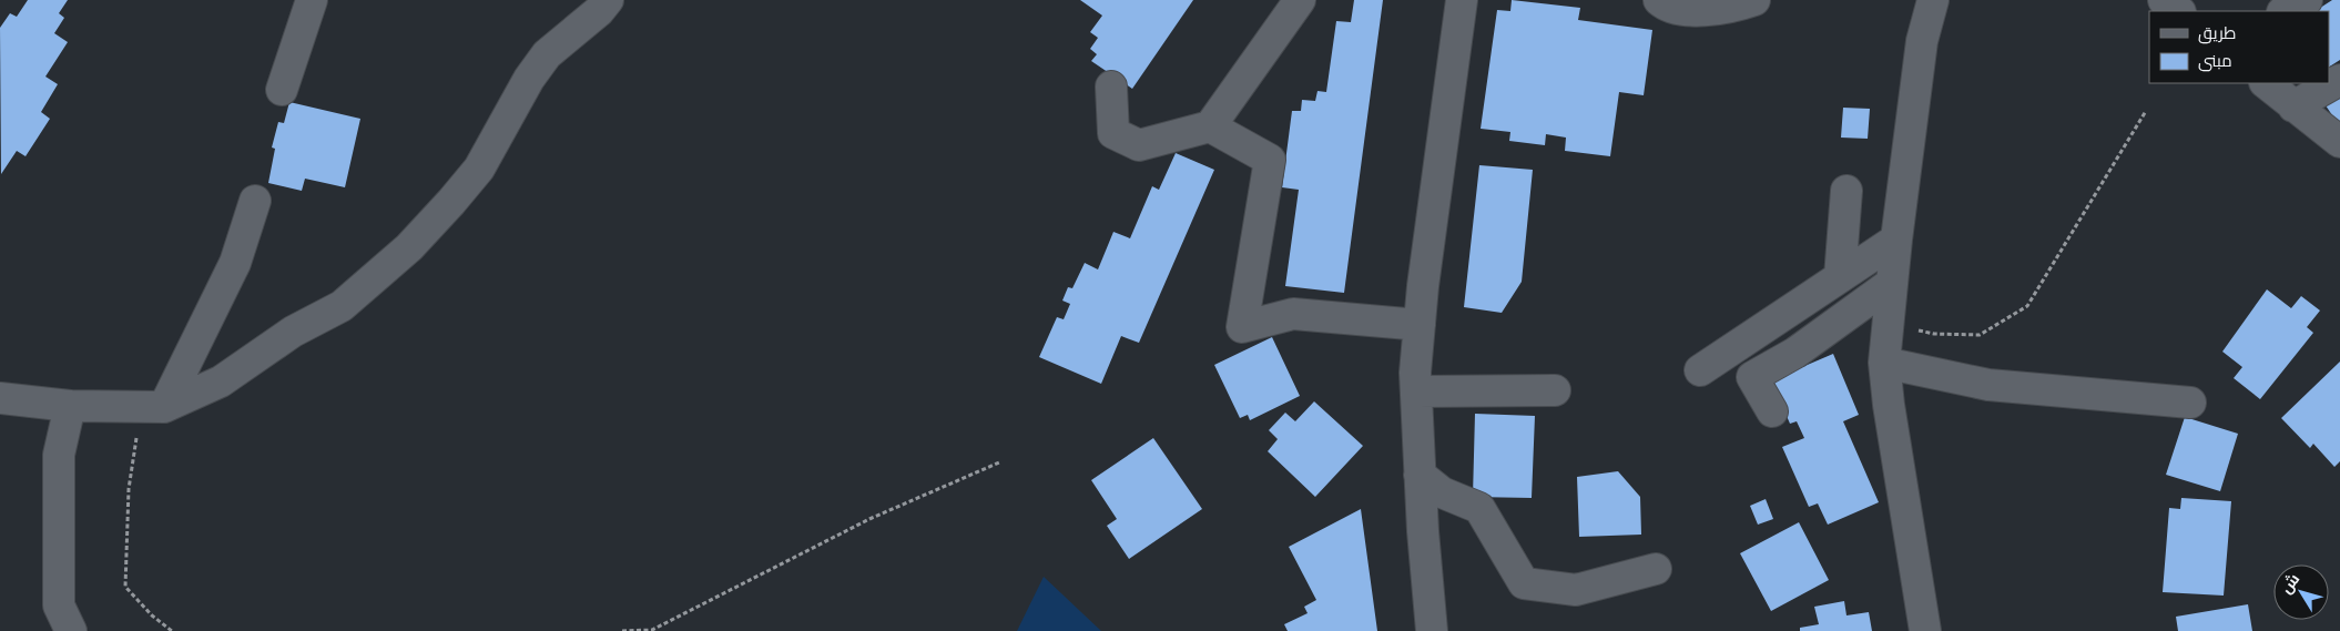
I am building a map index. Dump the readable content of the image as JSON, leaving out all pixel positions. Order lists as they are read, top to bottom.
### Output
{
  "legend": ["طريق", "مبنى"],
  "north": "top left"
}
